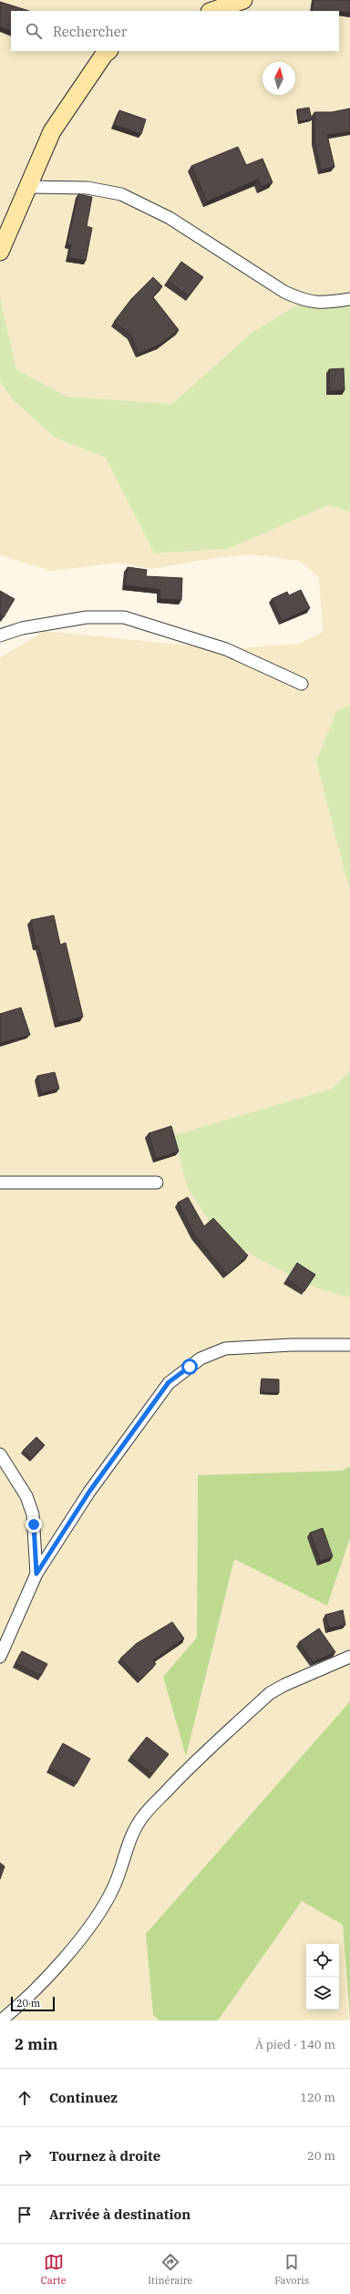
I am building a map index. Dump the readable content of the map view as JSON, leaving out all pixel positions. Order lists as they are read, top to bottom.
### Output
{
  "scale_bar": "20 m",
  "north": "top",
  "page": {
    "search": "Rechercher",
    "scale": "20 m",
    "heading": ["2 min", "À pied · 140 m"],
    "list": [
      ["Continuez", "120 m"],
      ["Tournez à droite", "20 m"],
      "Arrivée à destination"
    ],
    "nav": ["Carte", "Itinéraire", "Favoris"]
  }
}
